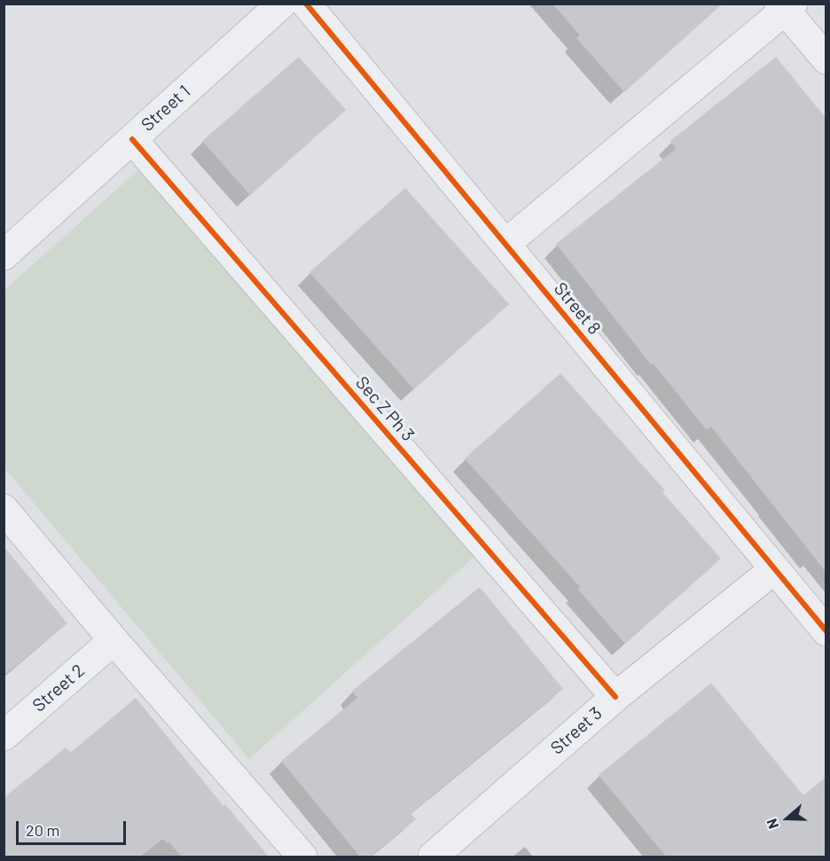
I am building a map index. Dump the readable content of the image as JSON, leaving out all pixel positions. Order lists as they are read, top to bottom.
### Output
{
  "streets": {
    "street": [
      "Street 1",
      "Street 8",
      "Sec Z Ph 3",
      "Street 2",
      "Street 3"
    ]
  },
  "crossings": [
    ["Street 1", "Sec Z Ph 3"],
    ["Street 8", "Street 3"],
    ["Sec Z Ph 3", "Street 3"]
  ],
  "scale_bar": "20 m",
  "north": "left"
}
